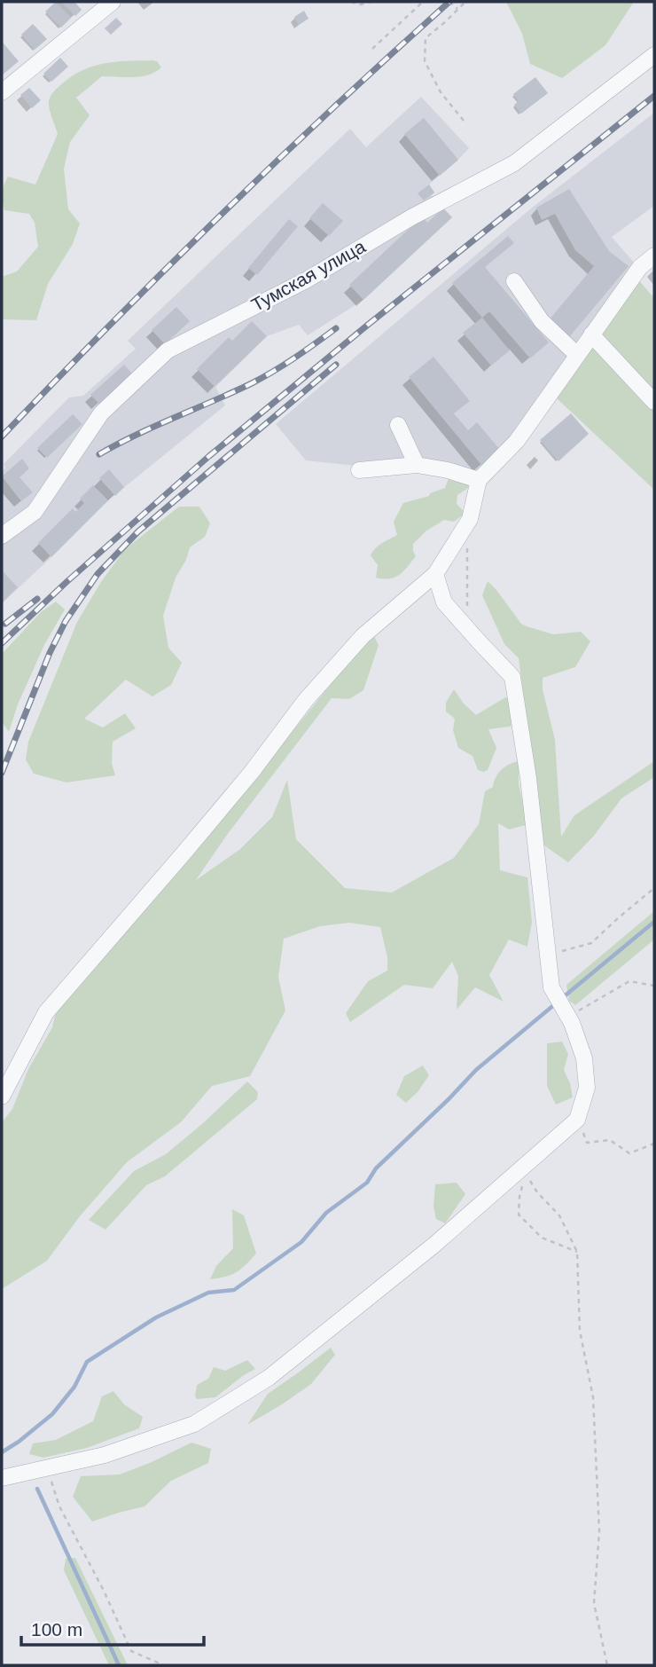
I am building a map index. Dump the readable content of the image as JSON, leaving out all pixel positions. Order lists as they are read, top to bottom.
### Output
{
  "streets": {
    "street": ["Тумская улица"]
  },
  "scale_bar": "100 m"
}
